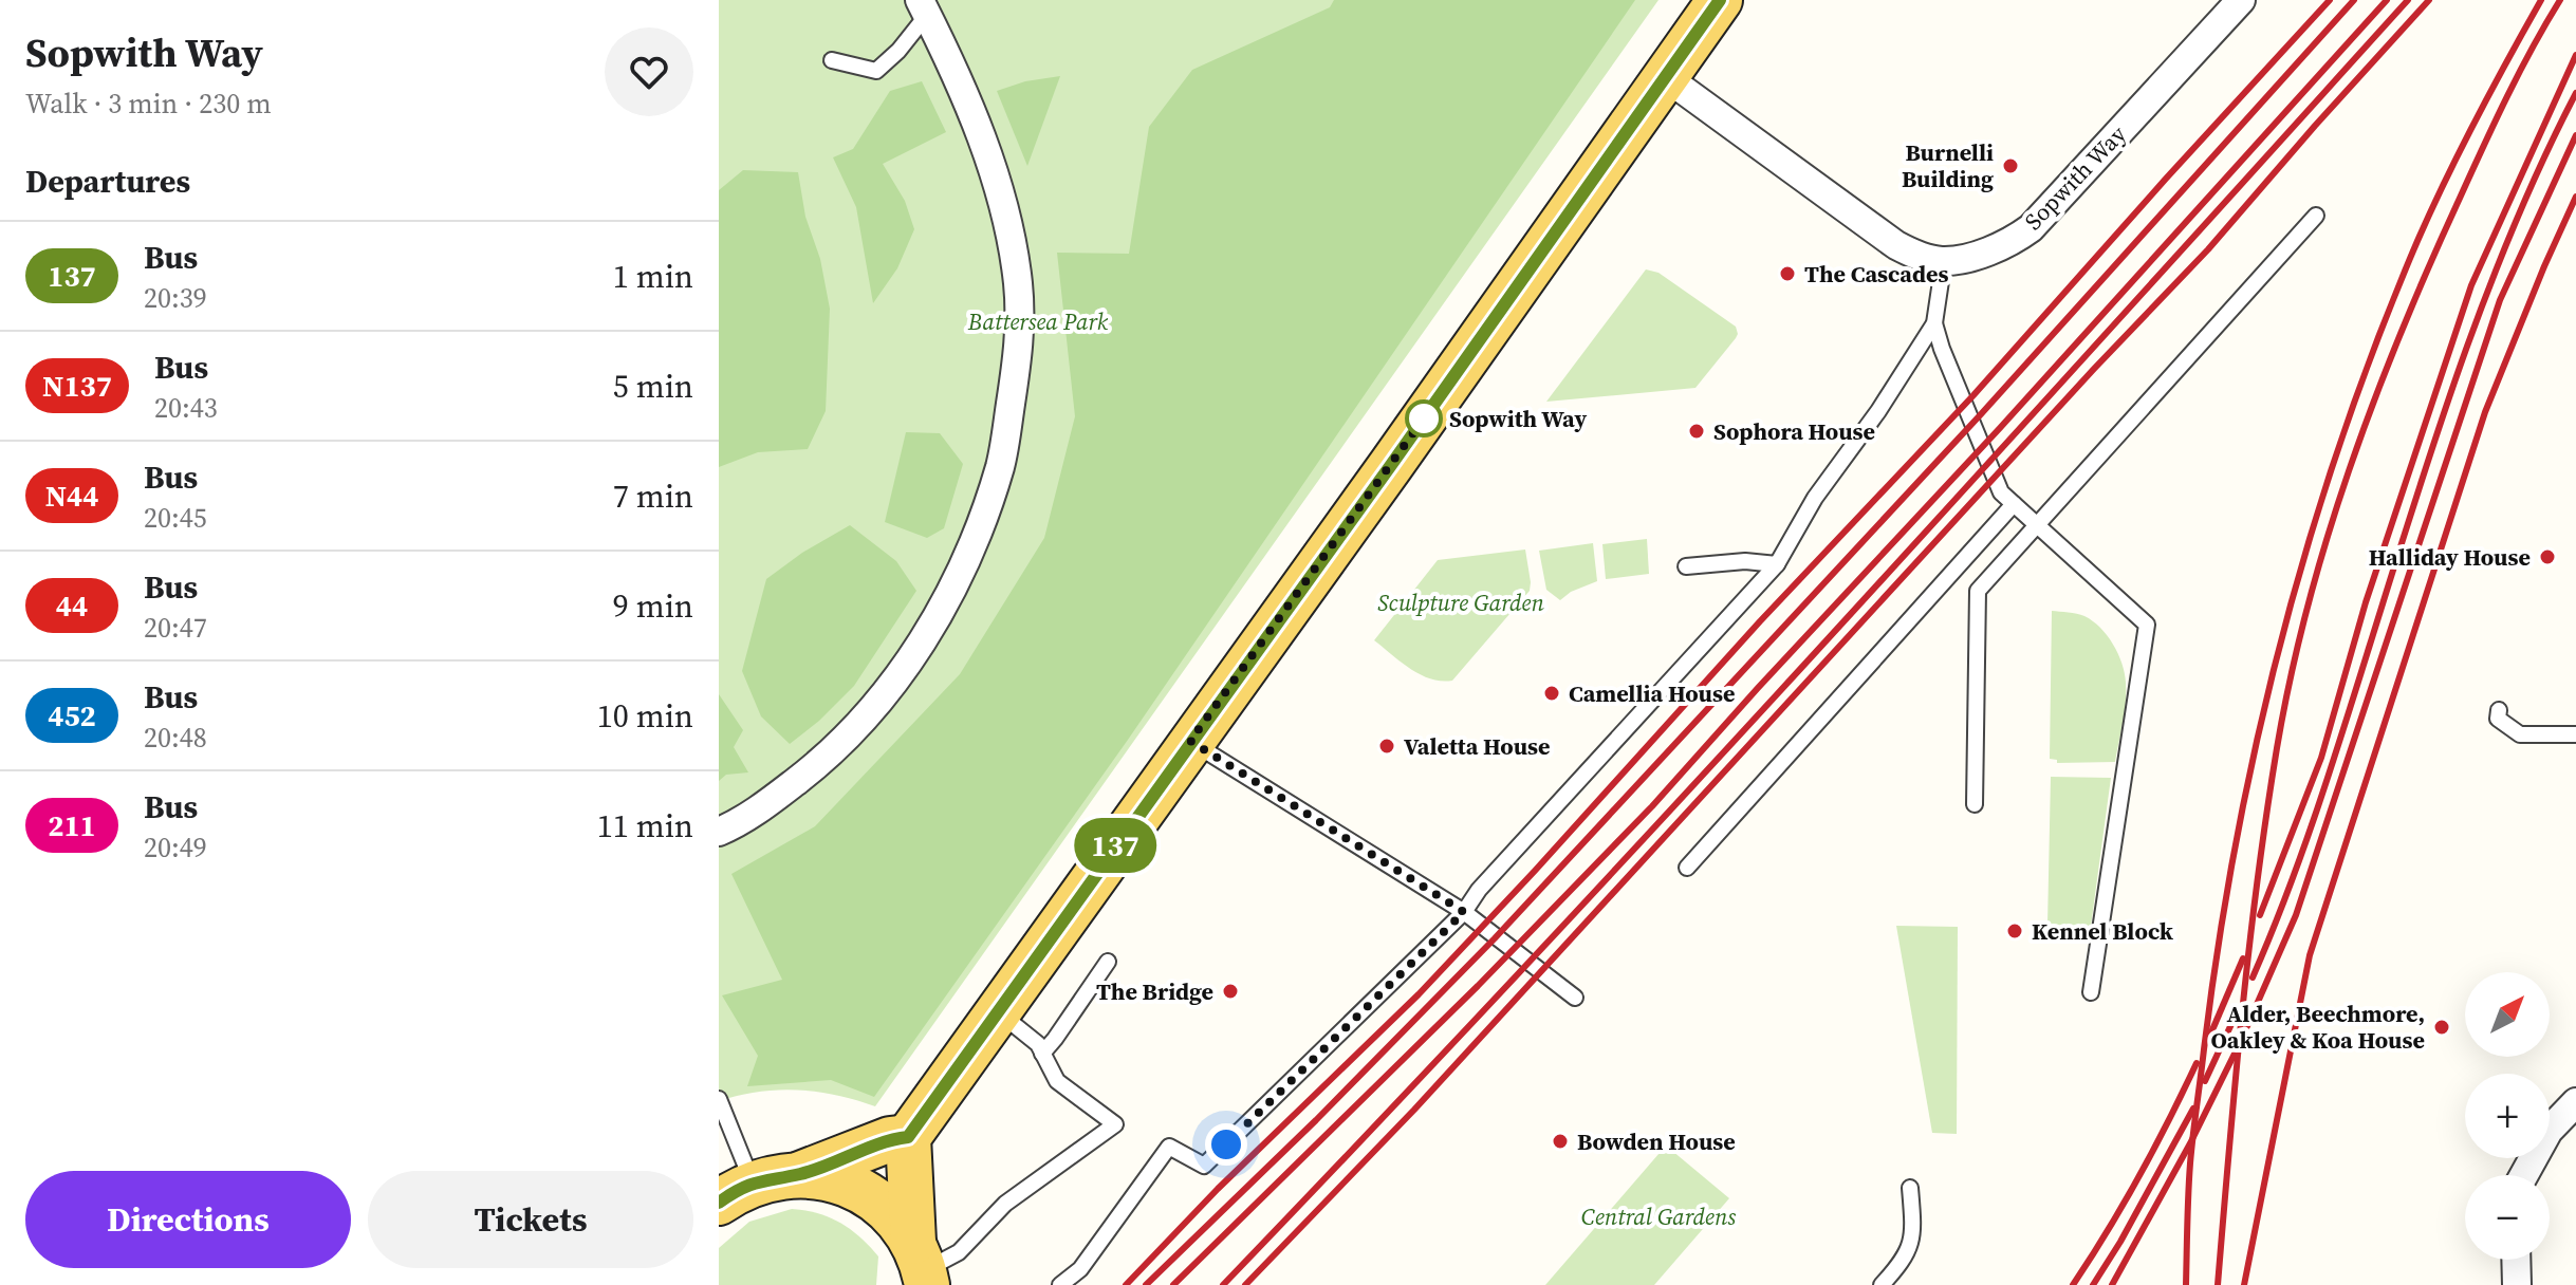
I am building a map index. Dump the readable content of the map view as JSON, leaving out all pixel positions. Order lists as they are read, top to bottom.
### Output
{
  "streets": {
    "street": ["Sopwith Way"]
  },
  "parks": ["Battersea Park", "Sculpture Garden", "Central Gardens"],
  "places": [
    "Burnelli Building",
    "The Cascades",
    "Sopwith Way",
    "Sophora House",
    "Halliday House",
    "Camellia House",
    "Valetta House",
    "Kennel Block",
    "The Bridge",
    "Alder, Beechmore, Oakley & Koa House",
    "Bowden House"
  ],
  "lines": ["bus line 137"],
  "north": "top right",
  "page": {
    "heading": [
      ["Sopwith Way", "Walk · 3 min · 230 m"],
      "Departures"
    ],
    "on_map": "137",
    "list": [
      {
        "mark": "137",
        "name": "Bus",
        "note": "20:39",
        "value": "1 min"
      },
      {
        "mark": "N137",
        "name": "Bus",
        "note": "20:43",
        "value": "5 min"
      },
      {
        "mark": "N44",
        "name": "Bus",
        "note": "20:45",
        "value": "7 min"
      },
      {
        "mark": "44",
        "name": "Bus",
        "note": "20:47",
        "value": "9 min"
      },
      {
        "mark": "452",
        "name": "Bus",
        "note": "20:48",
        "value": "10 min"
      },
      {
        "mark": "211",
        "name": "Bus",
        "note": "20:49",
        "value": "11 min"
      }
    ],
    "map_buttons": ["+", "−"],
    "buttons": ["Directions", "Tickets"]
  }
}
